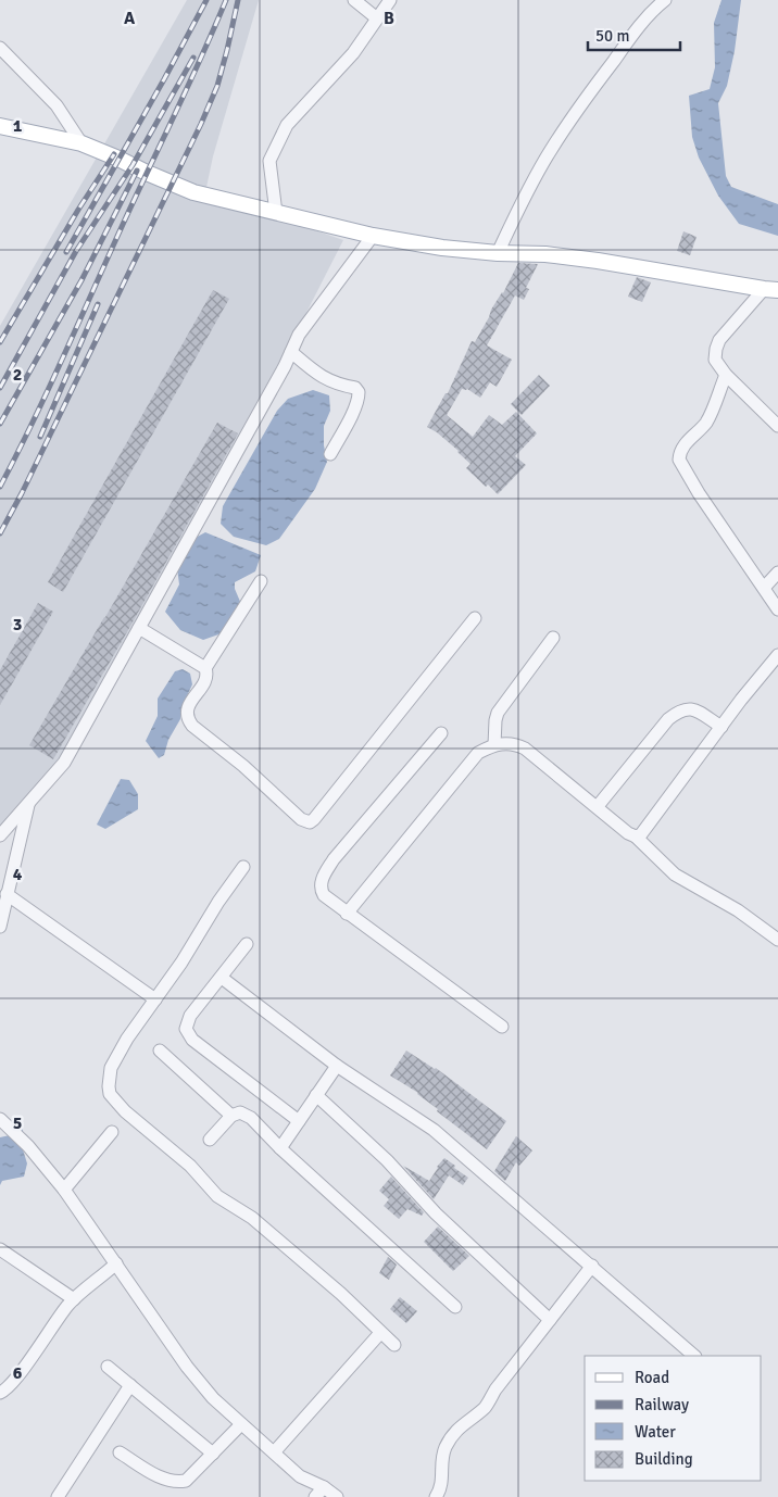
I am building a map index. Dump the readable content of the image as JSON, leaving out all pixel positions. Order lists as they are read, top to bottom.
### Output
{
  "legend": [
    "Road",
    "Railway",
    "Water",
    "Building"
  ],
  "scale_bar": "50 m",
  "grid": {
    "columns": ["A", "B"],
    "rows": [
      "1",
      "2",
      "3",
      "4",
      "5",
      "6"
    ]
  }
}
